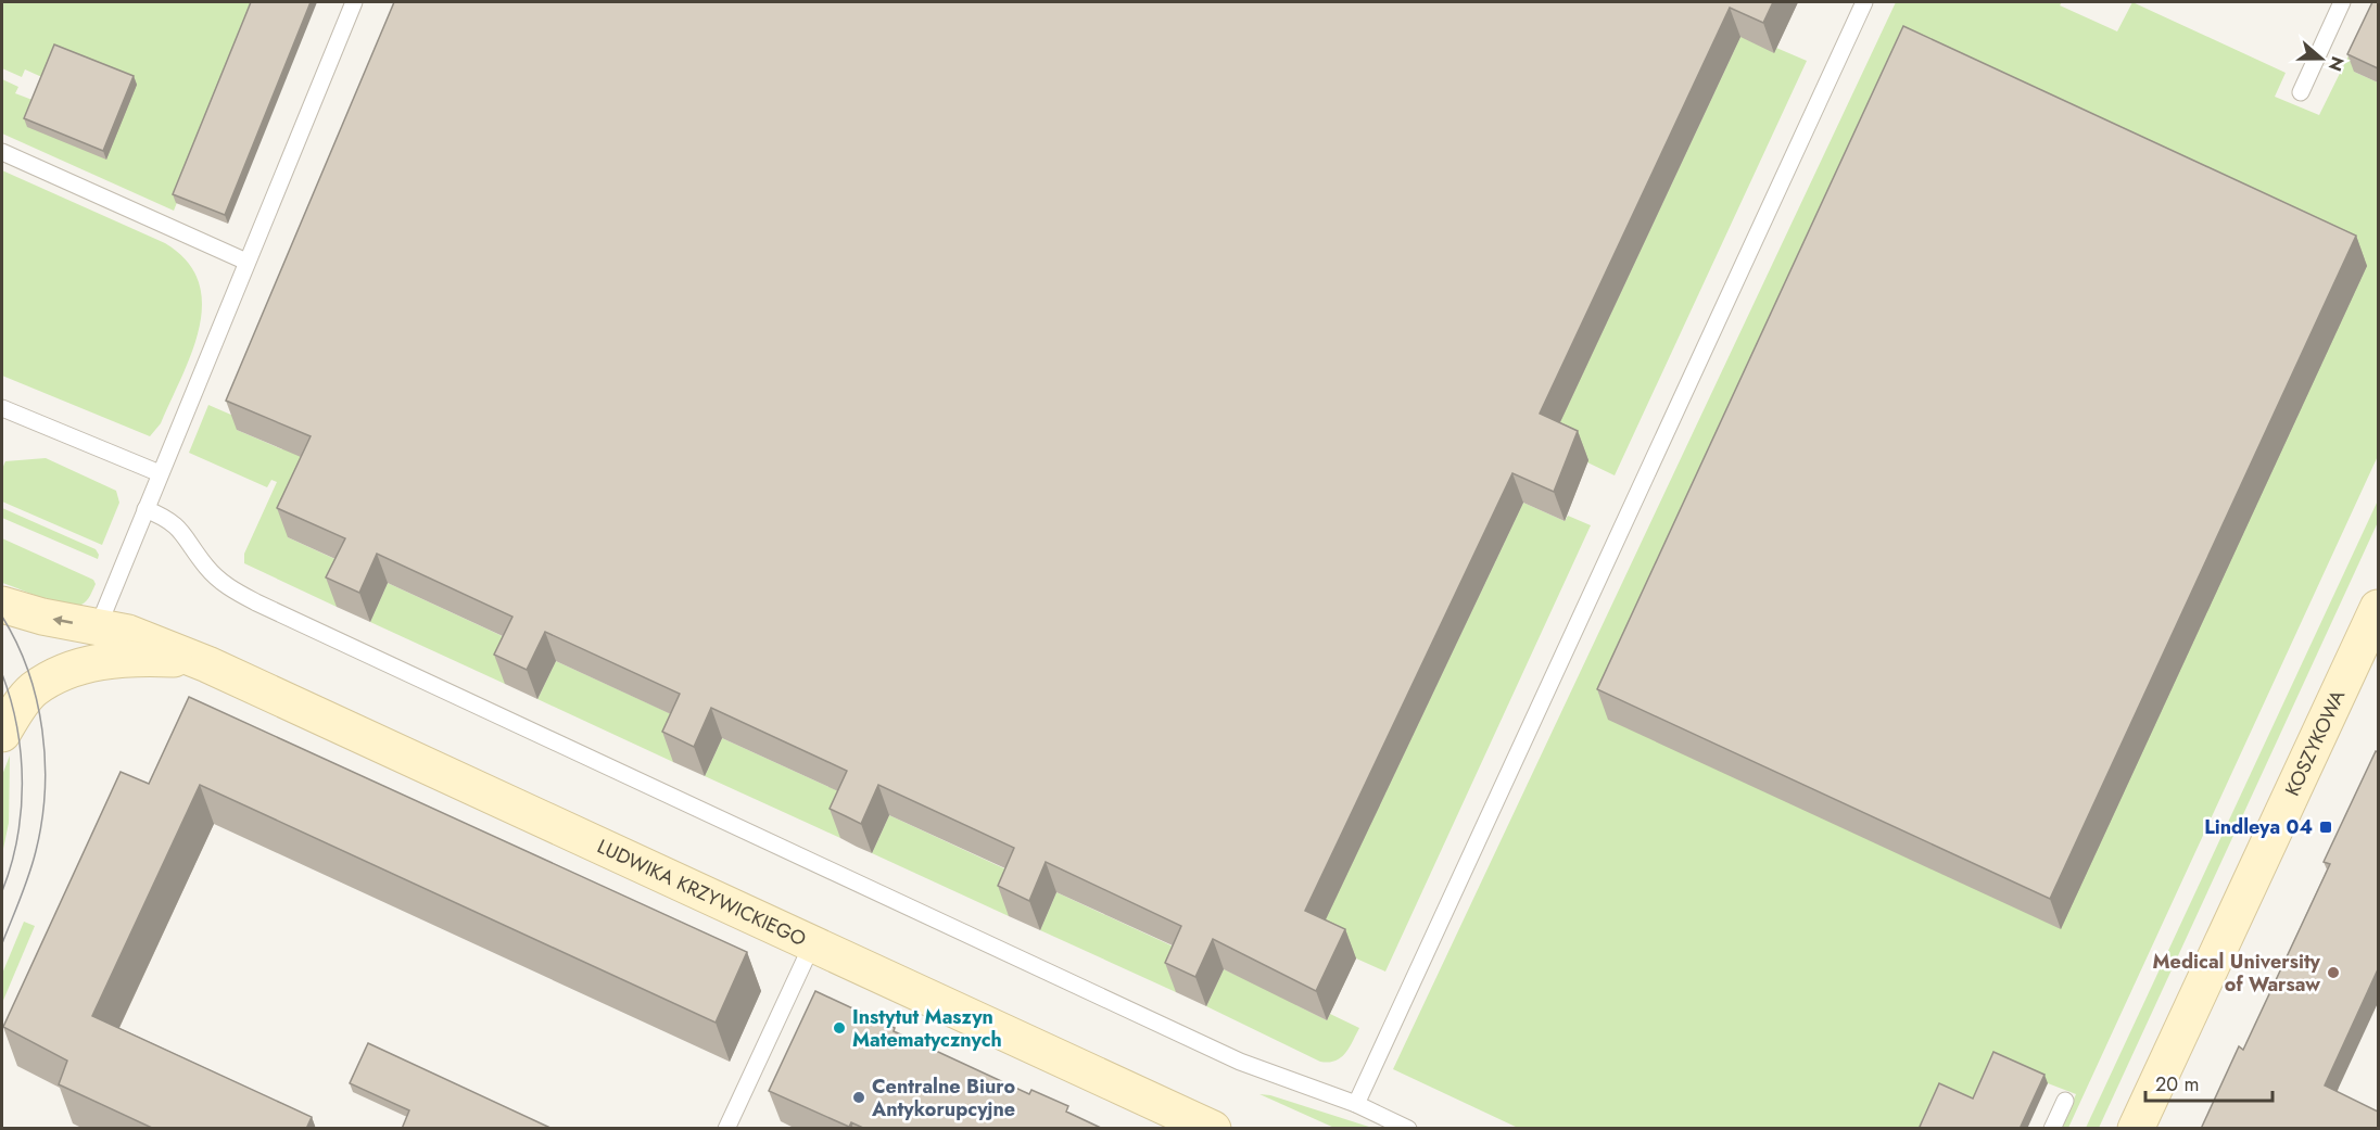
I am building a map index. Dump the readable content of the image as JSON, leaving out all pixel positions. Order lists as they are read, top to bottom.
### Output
{
  "streets": {
    "street": ["KOSZYKOWA", "LUDWIKA KRZYWICKIEGO"]
  },
  "places": {
    "transit": ["Lindleya 04"],
    "other": ["Medical University of Warsaw", "Instytut Maszyn Matematycznych", "Centralne Biuro Antykorupcyjne"]
  },
  "scale_bar": "20 m",
  "north": "right"
}
